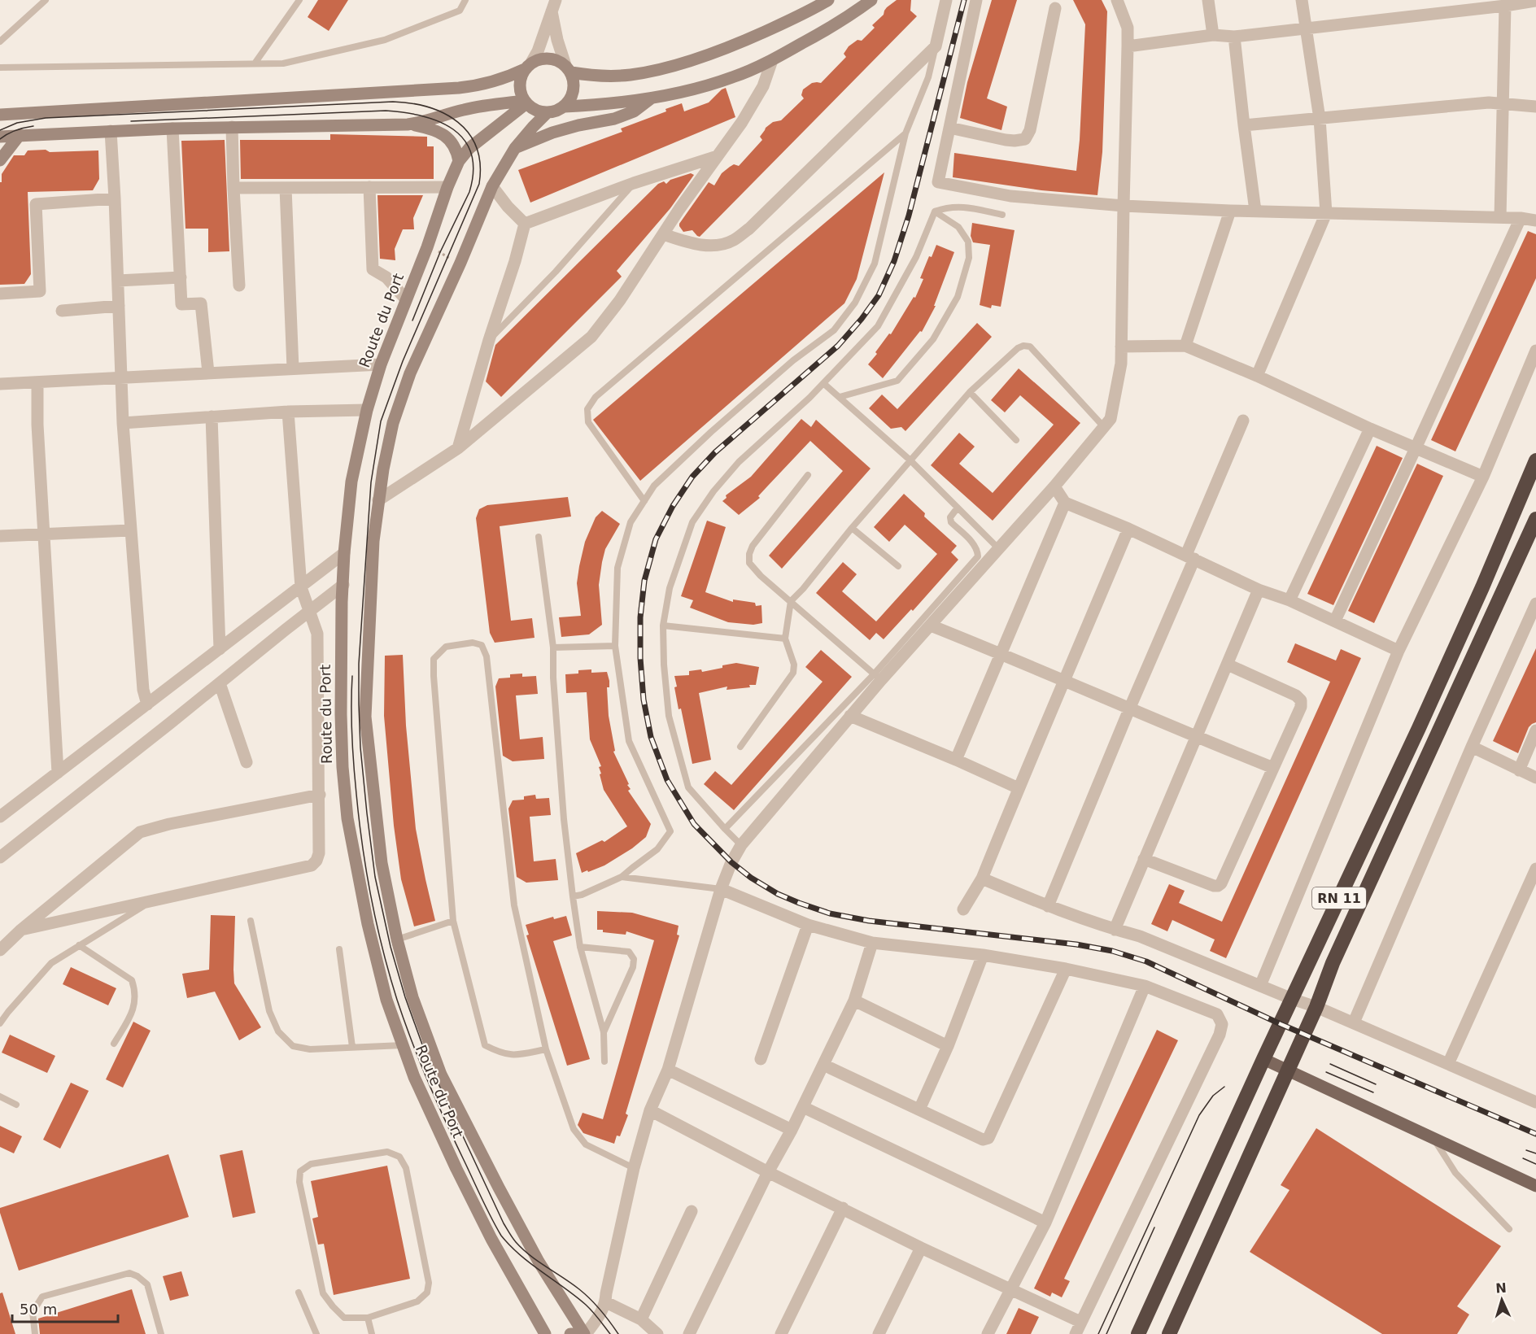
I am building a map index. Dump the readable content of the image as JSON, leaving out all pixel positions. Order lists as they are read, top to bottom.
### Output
{
  "streets": {
    "highway": ["RN 11"],
    "main road": ["Route du Port"]
  },
  "scale_bar": "50 m",
  "north": "top"
}
